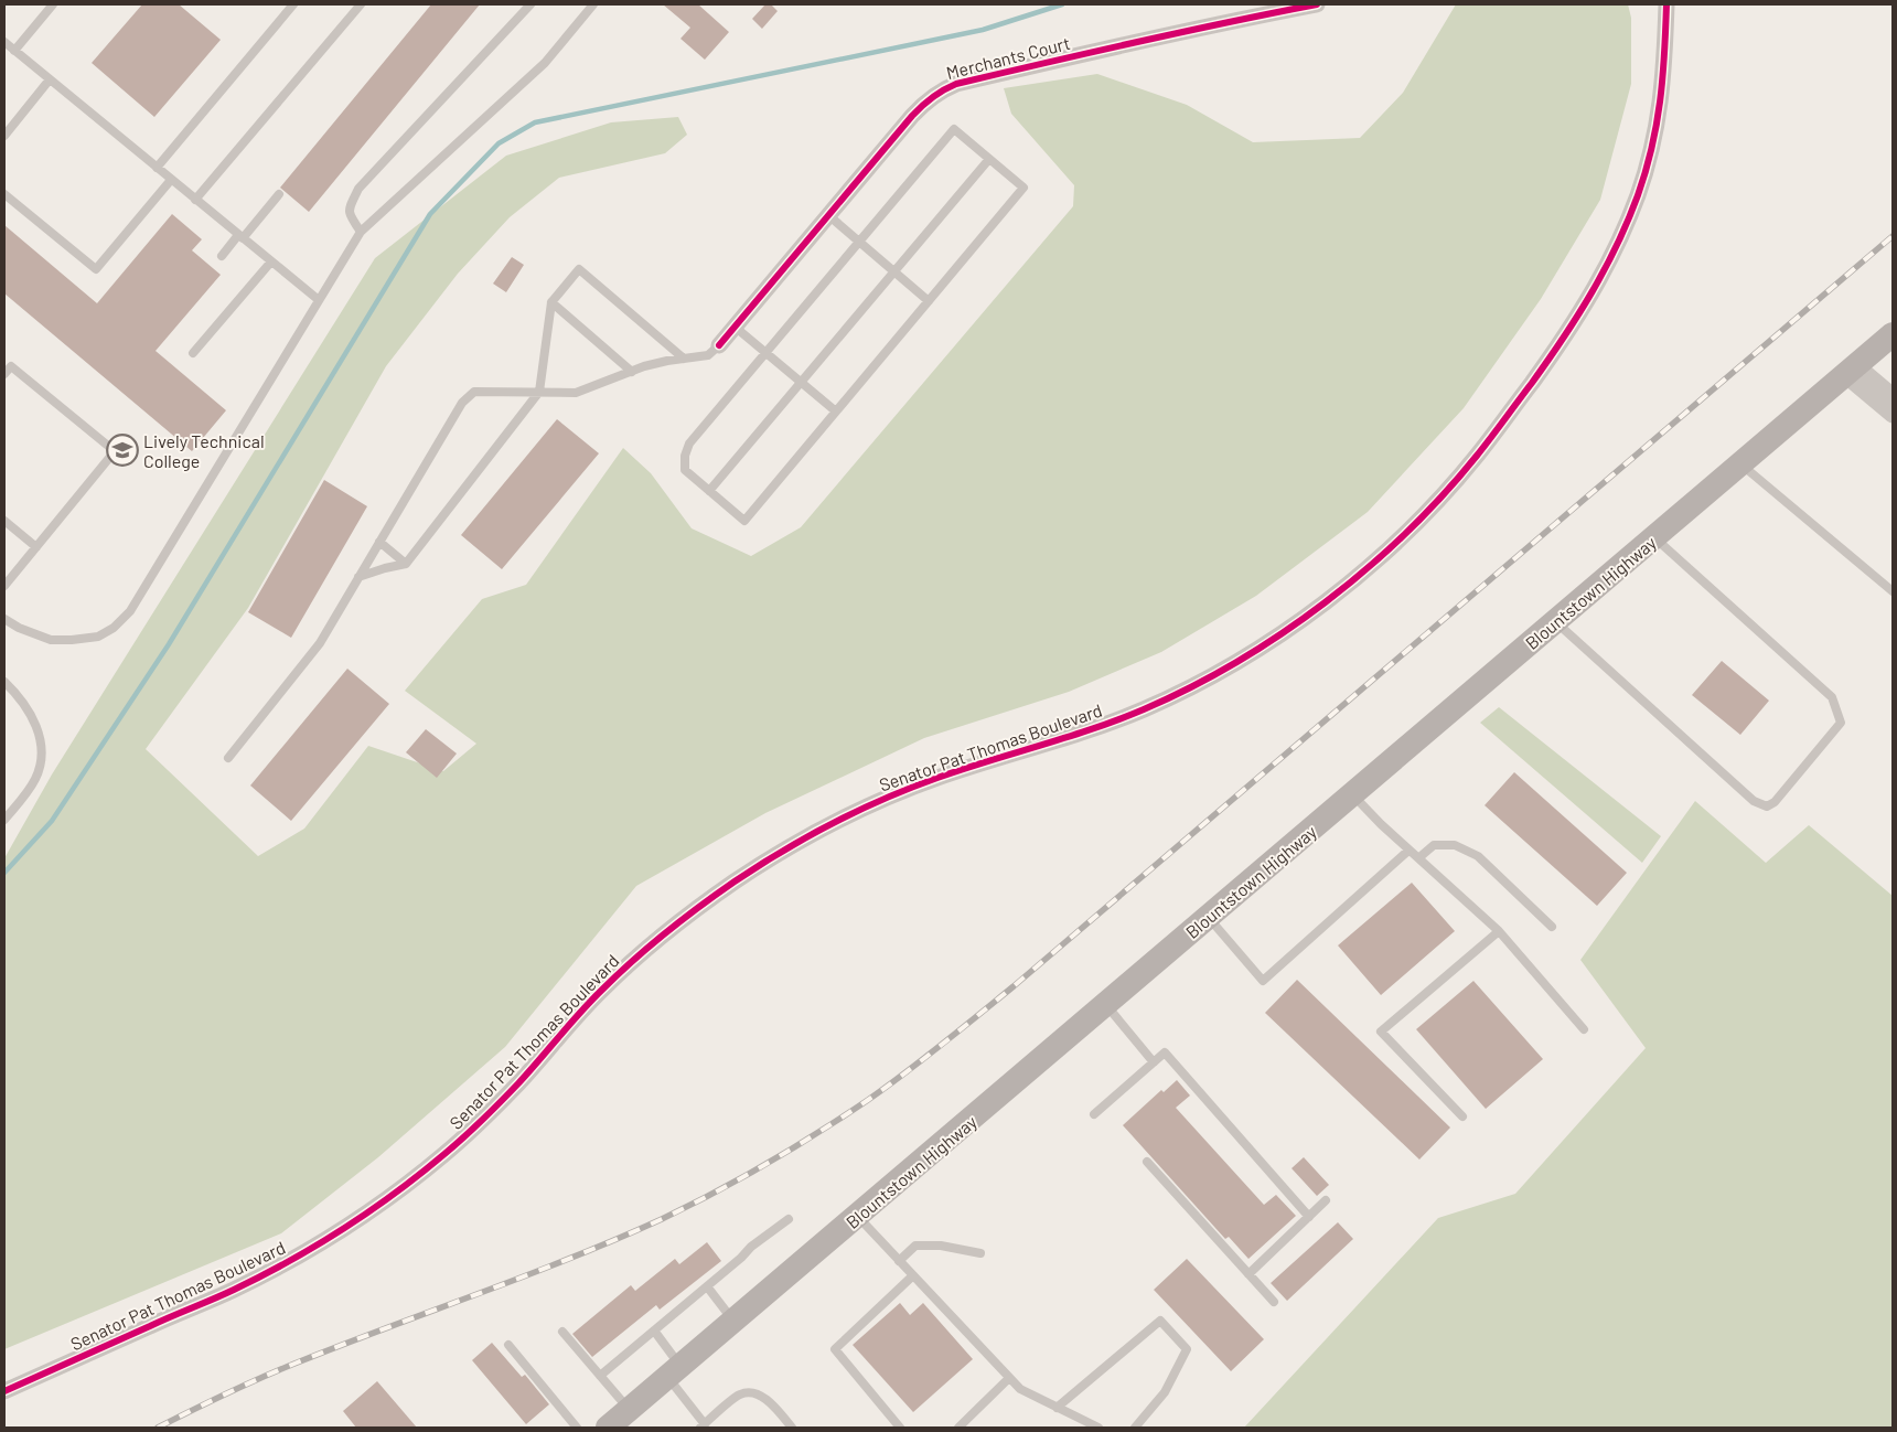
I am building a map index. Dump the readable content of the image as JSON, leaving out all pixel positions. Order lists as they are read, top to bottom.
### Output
{
  "streets": {
    "main road": ["Blountstown Highway"],
    "street": ["Merchants Court", "Senator Pat Thomas Boulevard"]
  },
  "places": {
    "school or university": ["Lively Technical College"]
  }
}
